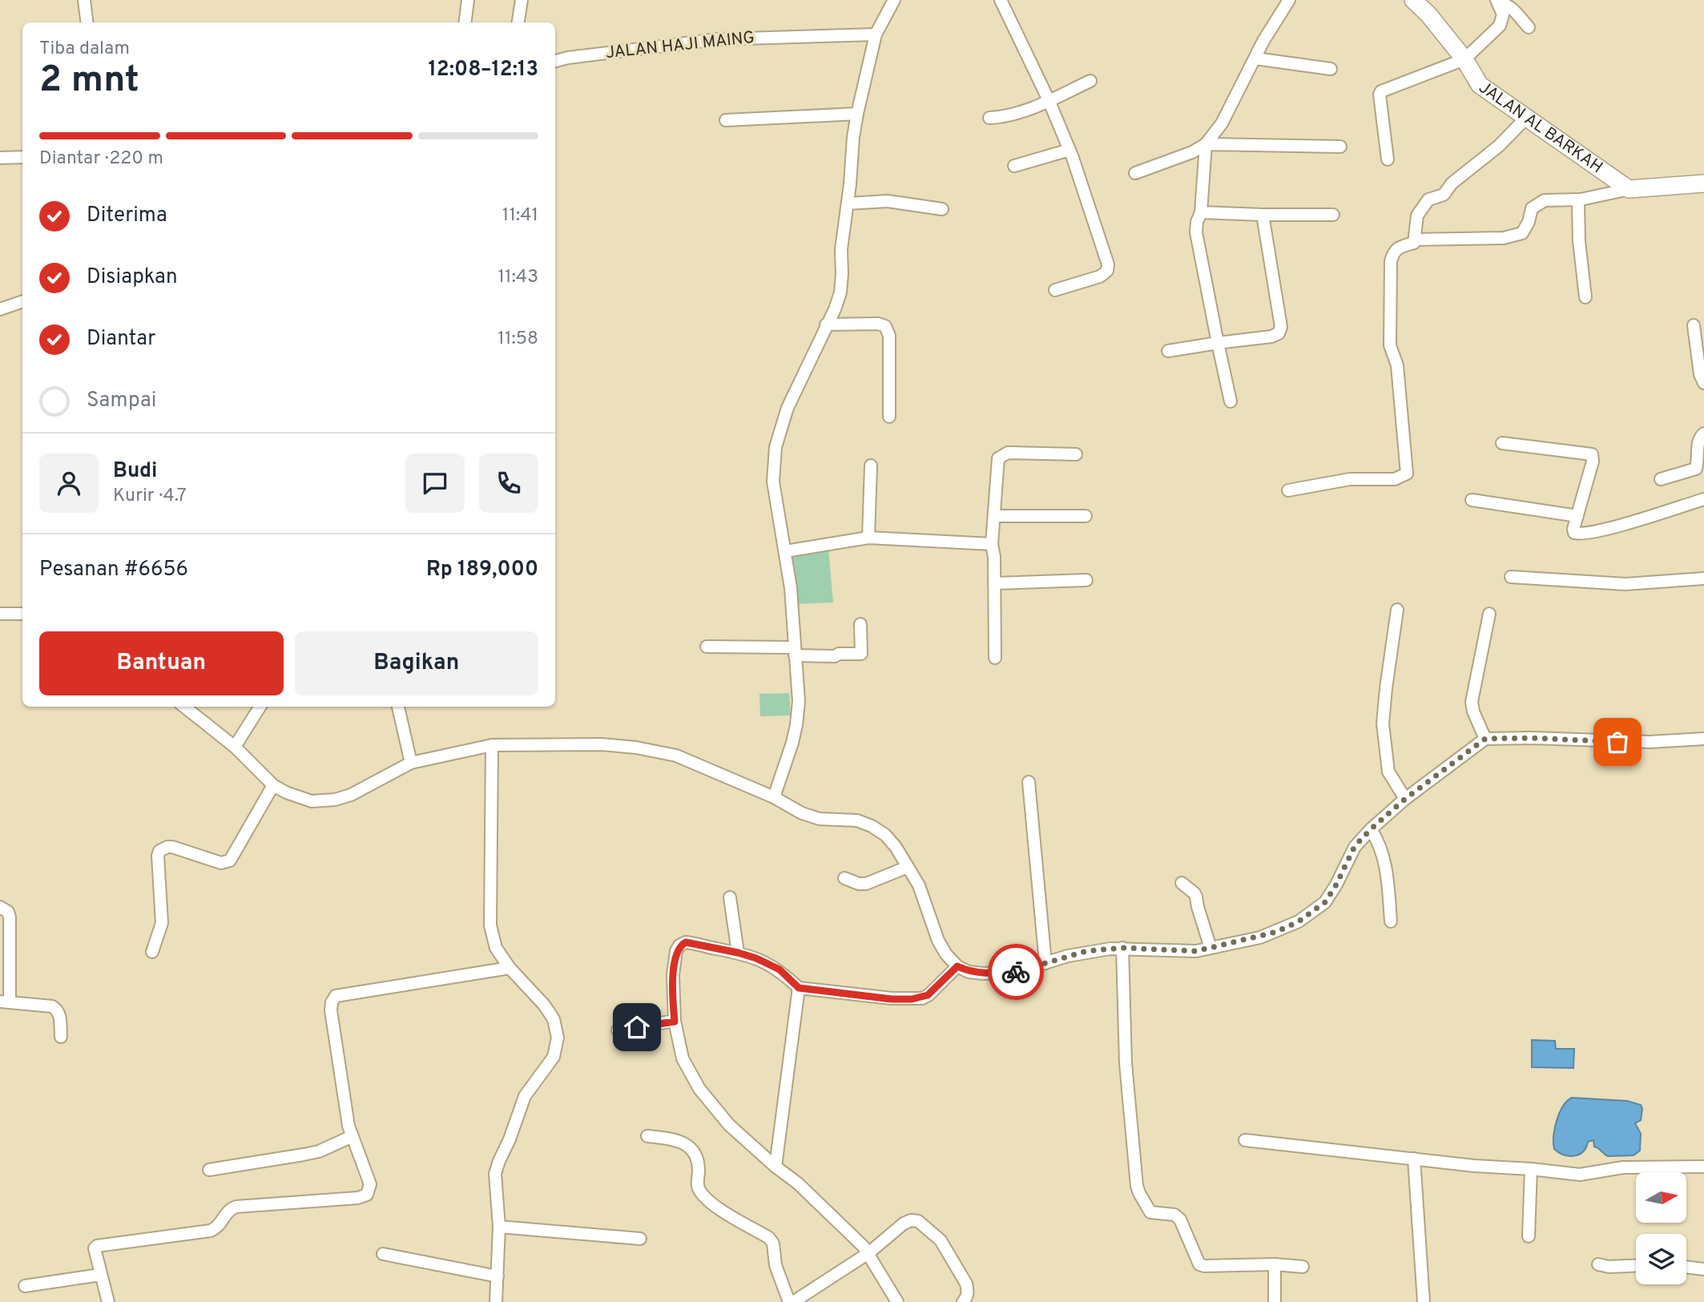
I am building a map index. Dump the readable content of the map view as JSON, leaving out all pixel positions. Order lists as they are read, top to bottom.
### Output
{
  "streets": {
    "street": ["JALAN HAJI MAING", "JALAN AL BARKAH"]
  },
  "north": "right",
  "page": {
    "heading": ["2 mnt", "Tiba dalam", "12:08–12:13"],
    "panel": [
      "Budi",
      "Kurir · 4.7",
      "Pesanan #6656",
      "Rp 189,000"
    ],
    "bar": "Diantar · 220 m",
    "list": [
      ["Diterima", "11:41"],
      ["Disiapkan", "11:43"],
      ["Diantar", "11:58"],
      "Sampai"
    ],
    "buttons": ["Bantuan", "Bagikan"]
  }
}
